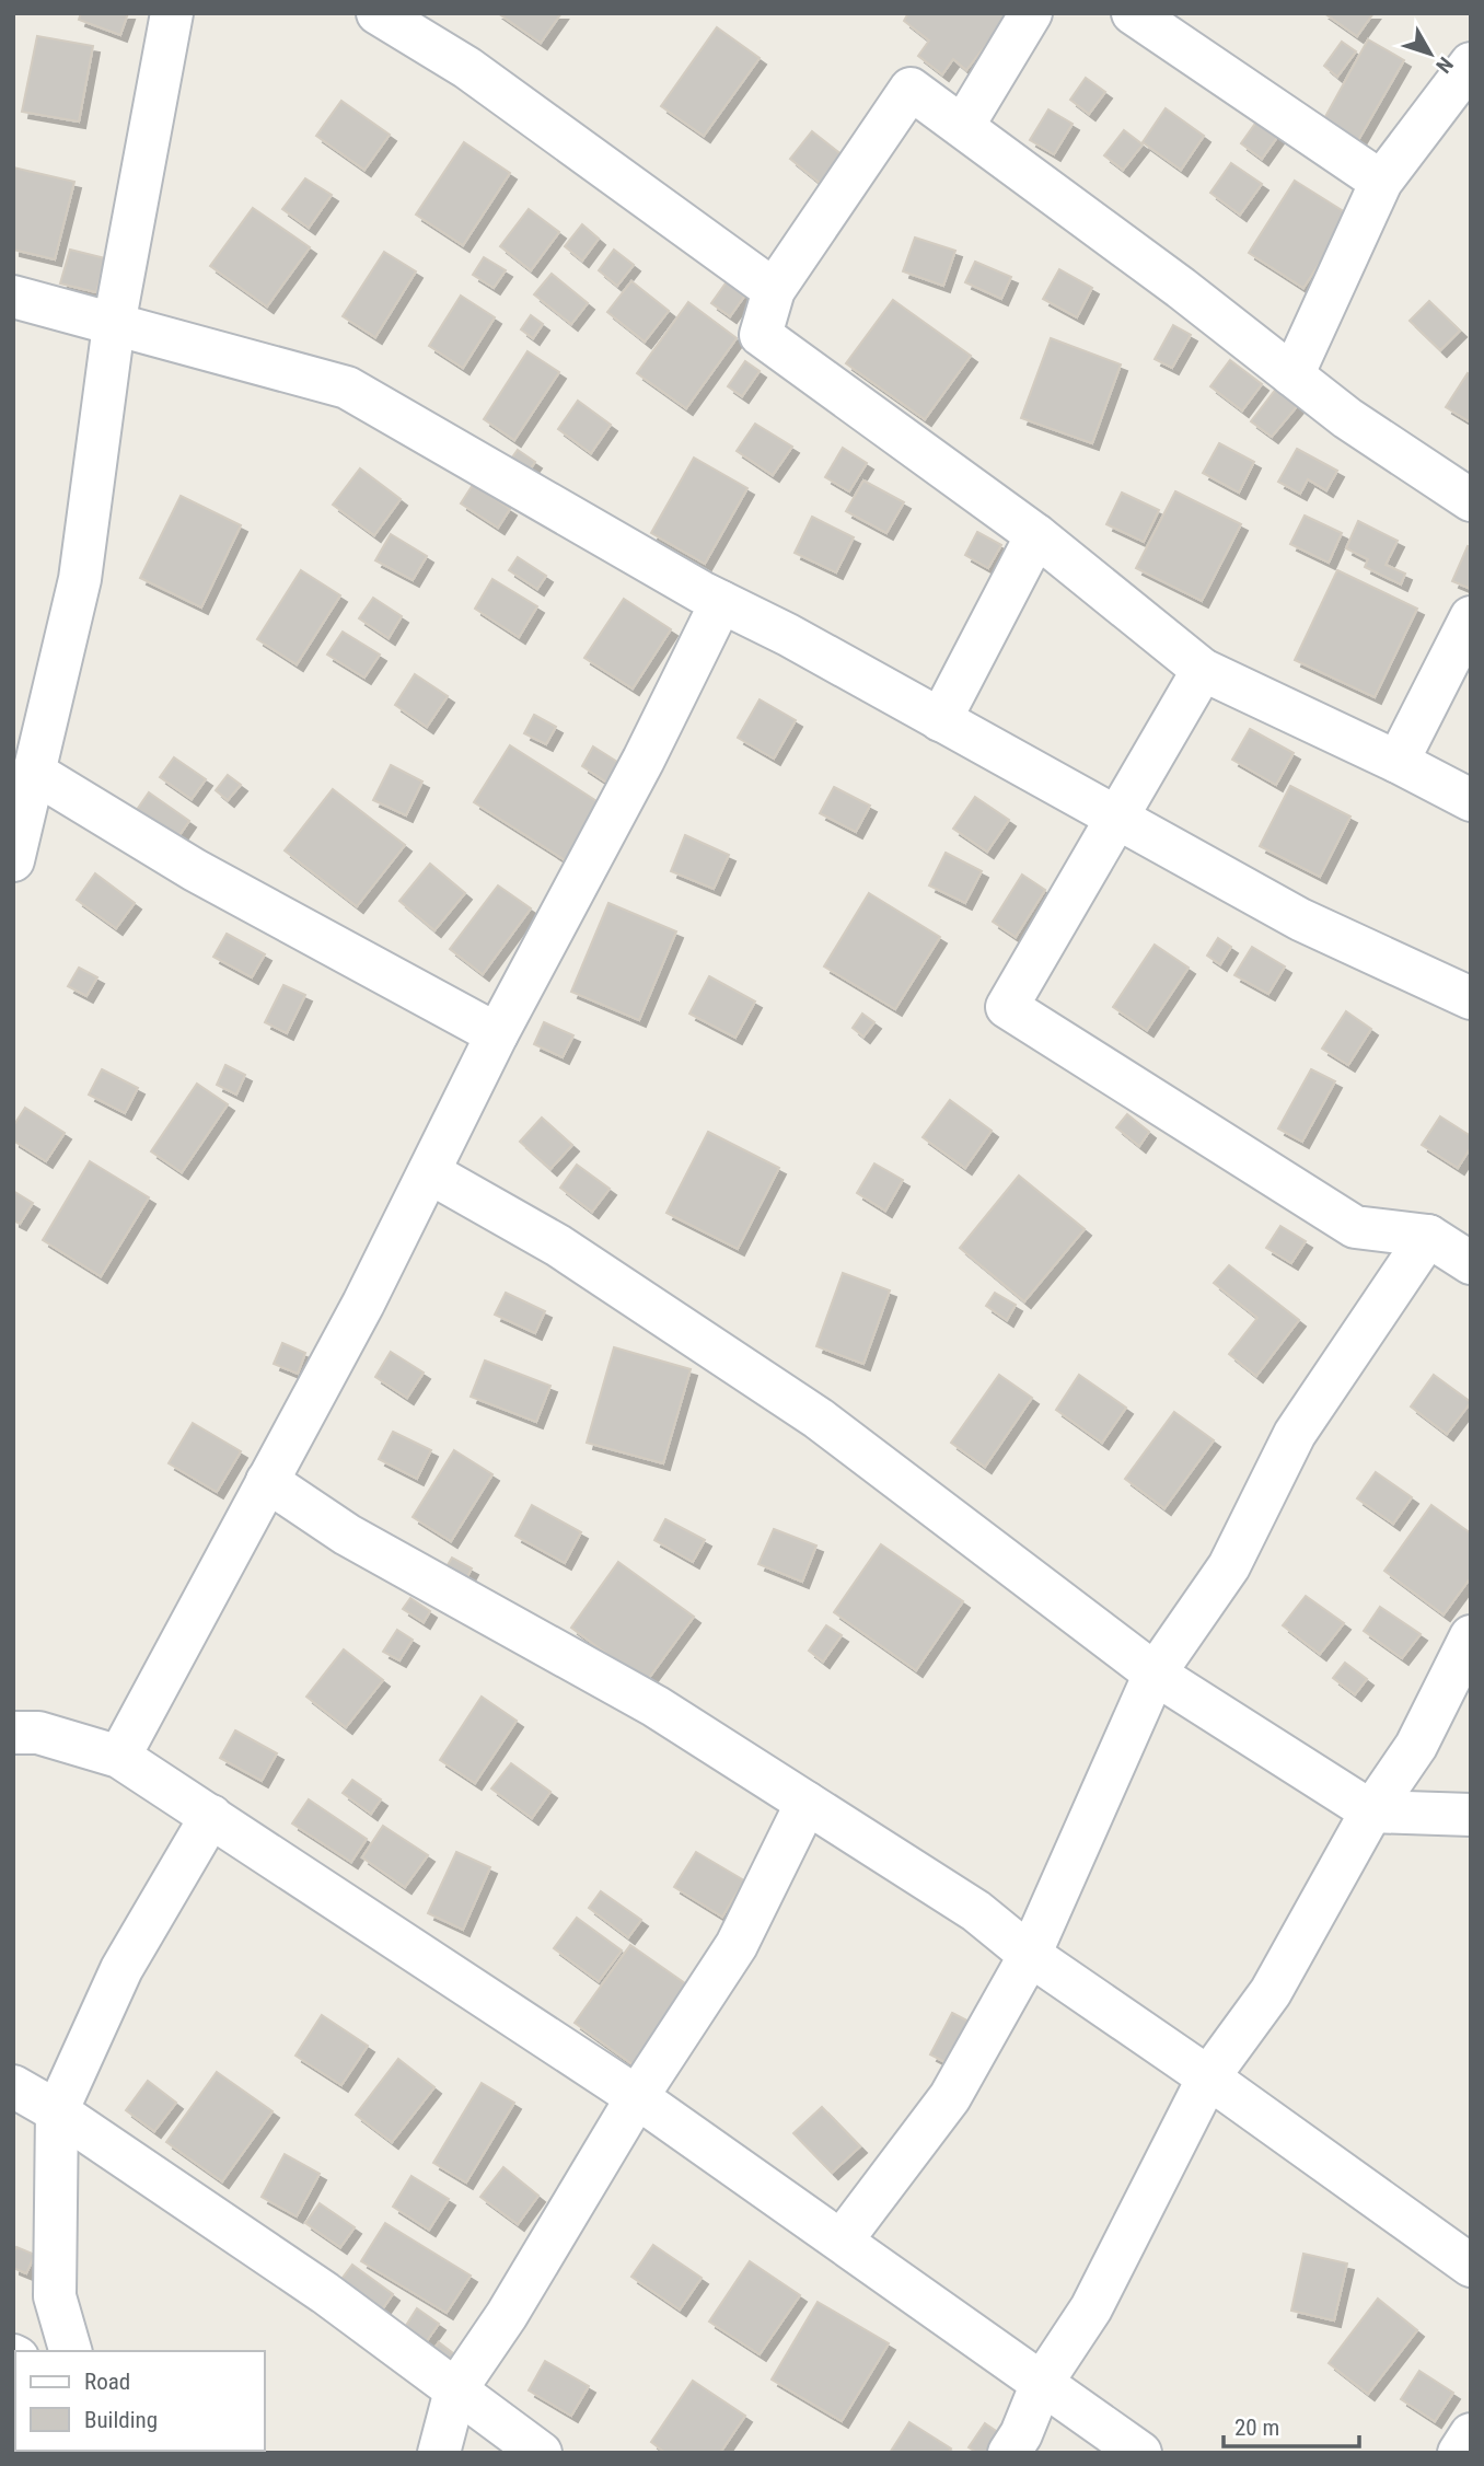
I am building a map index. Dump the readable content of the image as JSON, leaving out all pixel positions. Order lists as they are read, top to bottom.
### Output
{
  "legend": ["Road", "Building"],
  "scale_bar": "20 m",
  "north": "bottom right"
}
